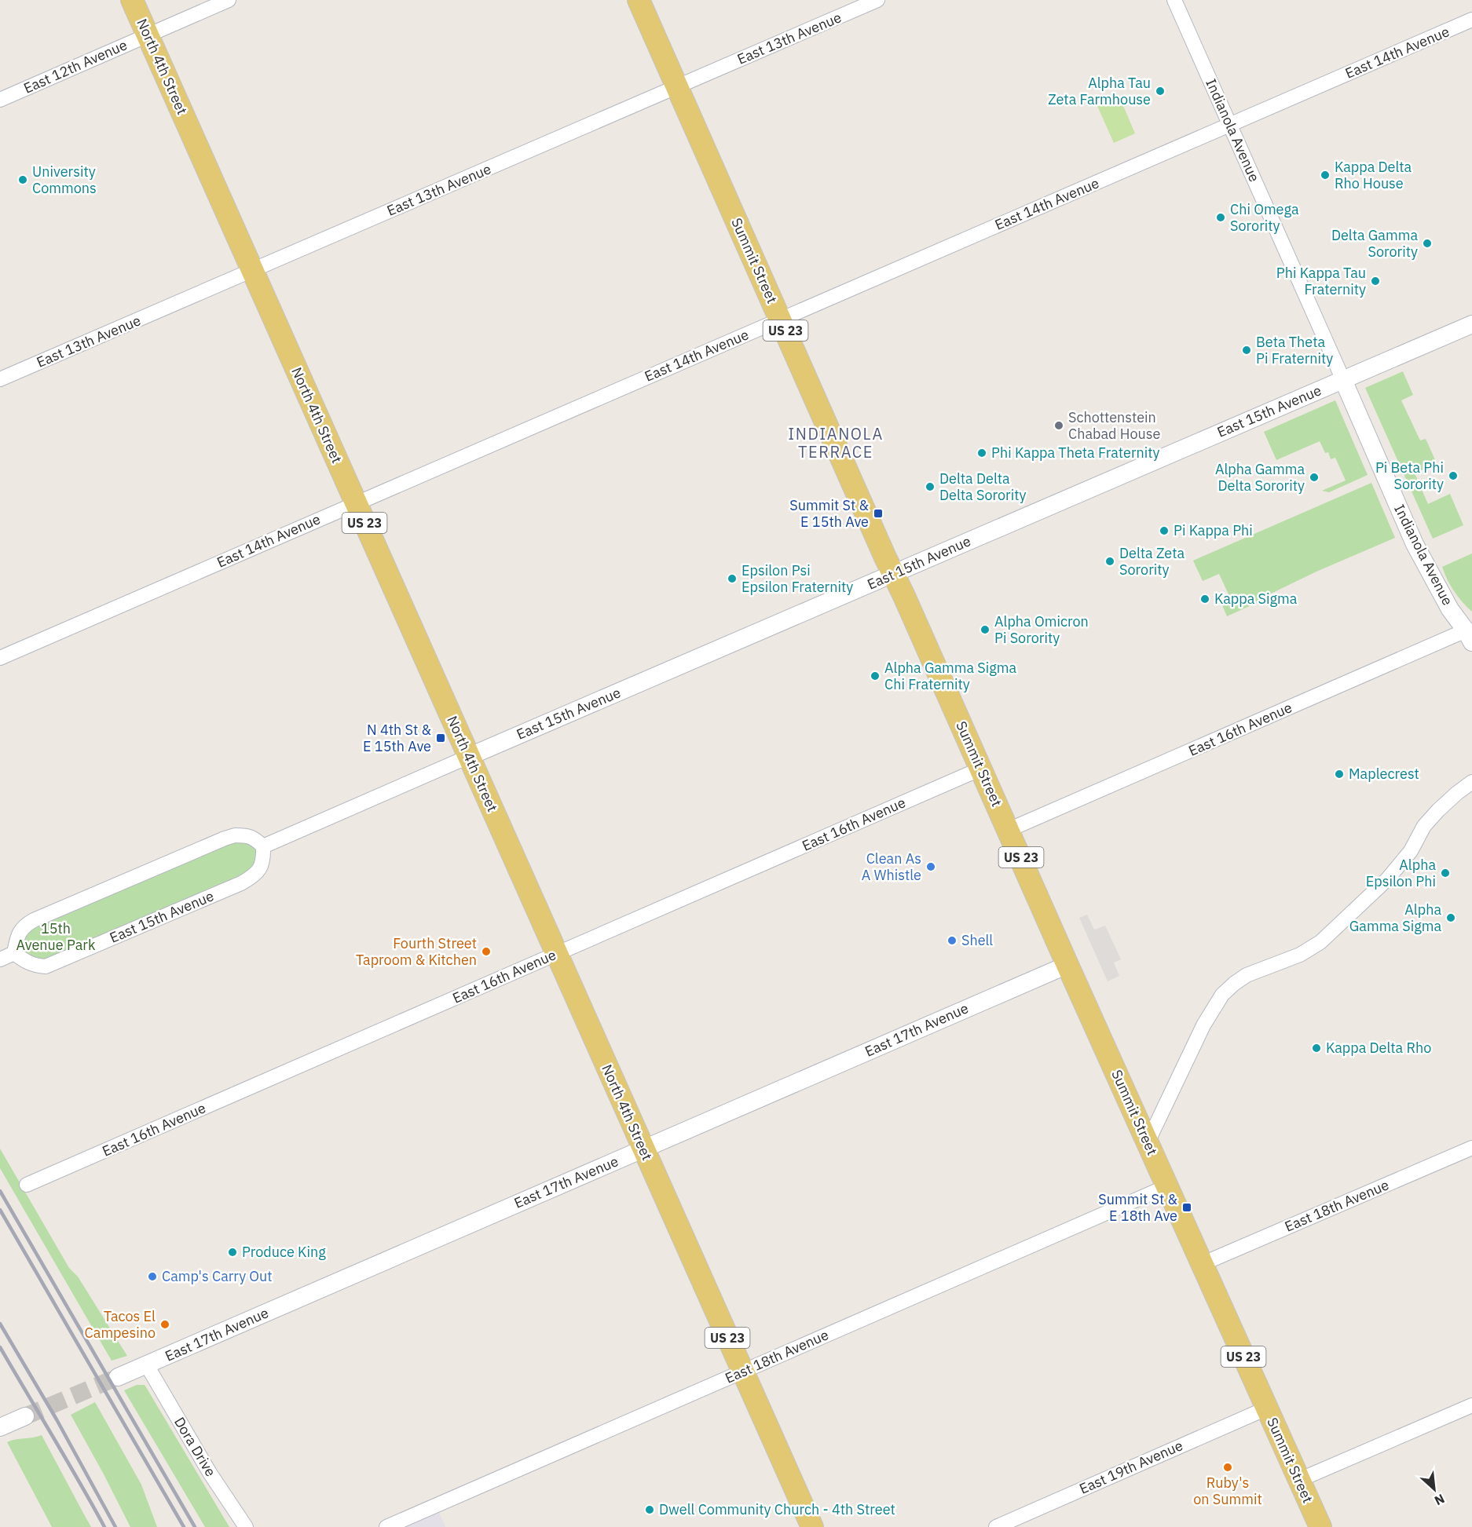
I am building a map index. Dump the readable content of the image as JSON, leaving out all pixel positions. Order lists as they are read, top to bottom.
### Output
{
  "streets": {
    "main road": ["North 4th Street", "Summit Street", "US 23"],
    "street": [
      "East 13th Avenue",
      "East 14th Avenue",
      "East 12th Avenue",
      "Indianola Avenue",
      "East 15th Avenue",
      "East 16th Avenue",
      "East 17th Avenue",
      "East 18th Avenue",
      "Dora Drive",
      "East 19th Avenue"
    ]
  },
  "crossings": [
    ["East 13th Avenue", "North 4th Street"],
    ["East 13th Avenue", "Summit Street"],
    ["East 14th Avenue", "North 4th Street"],
    ["East 14th Avenue", "Indianola Avenue"],
    ["East 14th Avenue", "Summit Street"],
    ["East 12th Avenue", "North 4th Street"],
    ["North 4th Street", "East 15th Avenue"],
    ["North 4th Street", "East 16th Avenue"],
    ["North 4th Street", "East 17th Avenue"],
    ["North 4th Street", "East 18th Avenue"],
    ["Indianola Avenue", "East 15th Avenue"],
    ["Indianola Avenue", "East 16th Avenue"],
    ["Summit Street", "East 15th Avenue"],
    ["Summit Street", "East 16th Avenue"],
    ["Summit Street", "East 17th Avenue"],
    ["Summit Street", "East 18th Avenue"],
    ["Summit Street", "East 19th Avenue"],
    ["East 17th Avenue", "Dora Drive"]
  ],
  "districts": ["INDIANOLA TERRACE"],
  "parks": ["15th Avenue Park"],
  "places": {
    "other": [
      "Alpha Tau Zeta Farmhouse",
      "Kappa Delta Rho House",
      "University Commons",
      "Chi Omega Sorority",
      "Delta Gamma Sorority",
      "Phi Kappa Tau Fraternity",
      "Beta Theta Pi Fraternity",
      "Schottenstein Chabad House",
      "Phi Kappa Theta Fraternity",
      "Pi Beta Phi Sorority",
      "Alpha Gamma Delta Sorority",
      "Delta Delta Delta Sorority",
      "Pi Kappa Phi",
      "Delta Zeta Sorority",
      "Epsilon Psi Epsilon Fraternity",
      "Kappa Sigma",
      "Alpha Omicron Pi Sorority",
      "Alpha Gamma Sigma Chi Fraternity",
      "Maplecrest",
      "Clean As A Whistle",
      "Alpha Epsilon Phi",
      "Alpha Gamma Sigma",
      "Shell",
      "Fourth Street Taproom & Kitchen",
      "Kappa Delta Rho",
      "Produce King",
      "Camp's Carry Out",
      "Tacos El Campesino",
      "Ruby's on Summit",
      "Dwell Community Church - 4th Street"
    ],
    "transit": ["Summit St & E 15th Ave", "N 4th St & E 15th Ave", "Summit St & E 18th Ave"]
  },
  "north": "bottom right"
}
